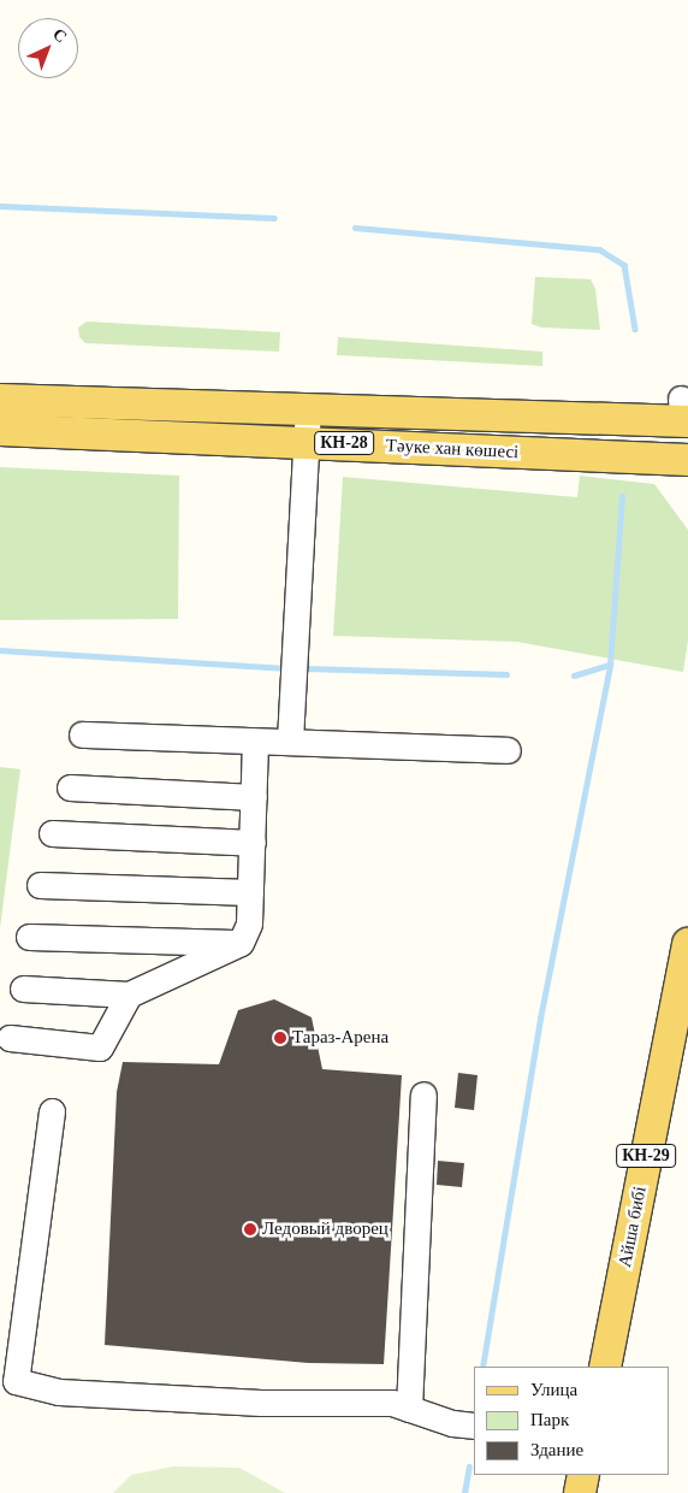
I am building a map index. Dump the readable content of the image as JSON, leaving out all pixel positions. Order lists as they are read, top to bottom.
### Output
{
  "streets": {
    "main road": [
      "КН-28",
      "Тәуке хан көшесі",
      "КН-29",
      "Айша бибі"
    ]
  },
  "places": ["Тараз-Арена", "Ледовый дворец"],
  "legend": ["Улица", "Парк", "Здание"],
  "north": "top right"
}
